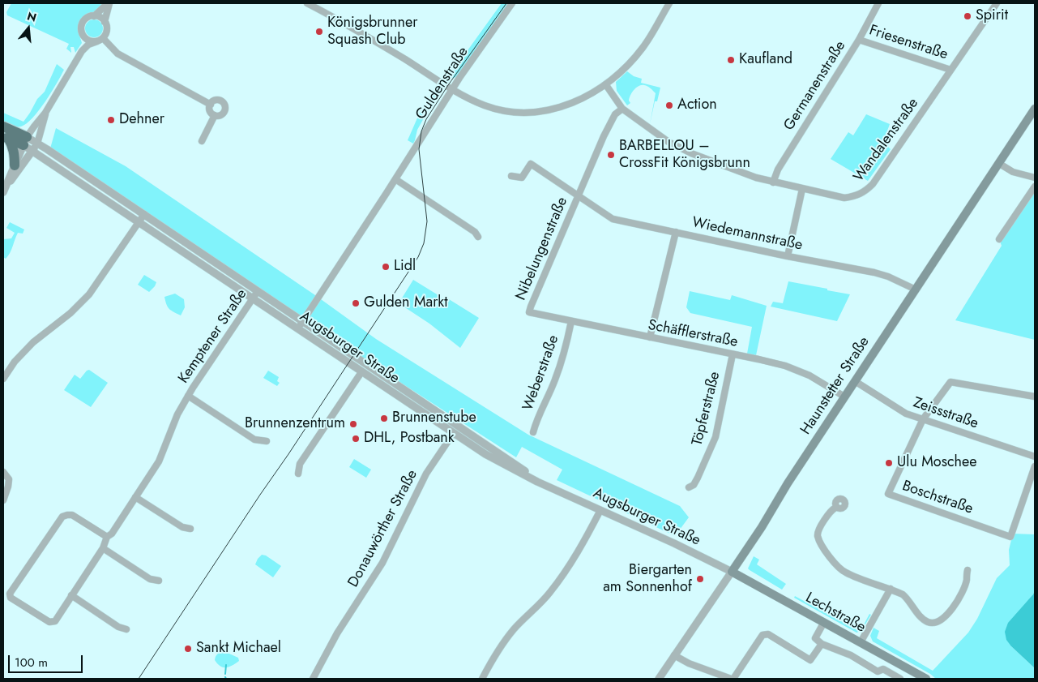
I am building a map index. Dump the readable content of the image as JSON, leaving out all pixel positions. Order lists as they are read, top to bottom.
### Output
{
  "streets": {
    "main road": ["Haunstetter Straße", "Lechstraße"],
    "street": [
      "Friesenstraße",
      "Guldenstraße",
      "Germanenstraße",
      "Wandalenstraße",
      "Wiedemannstraße",
      "Nibelungenstraße",
      "Schäfflerstraße",
      "Kemptener Straße",
      "Augsburger Straße",
      "Weberstraße",
      "Töpferstraße",
      "Zeissstraße",
      "Boschstraße",
      "Donauwörther Straße"
    ]
  },
  "crossings": [
    ["Friesenstraße", "Germanenstraße"],
    ["Friesenstraße", "Wandalenstraße"],
    ["Guldenstraße", "Augsburger Straße"],
    ["Germanenstraße", "Wandalenstraße"],
    ["Wandalenstraße", "Nibelungenstraße"],
    ["Wiedemannstraße", "Nibelungenstraße"],
    ["Wiedemannstraße", "Haunstetter Straße"],
    ["Nibelungenstraße", "Schäfflerstraße"],
    ["Schäfflerstraße", "Weberstraße"],
    ["Schäfflerstraße", "Haunstetter Straße"],
    ["Schäfflerstraße", "Töpferstraße"],
    ["Kemptener Straße", "Augsburger Straße"],
    ["Augsburger Straße", "Haunstetter Straße"],
    ["Augsburger Straße", "Donauwörther Straße"],
    ["Augsburger Straße", "Lechstraße"],
    ["Haunstetter Straße", "Zeissstraße"],
    ["Haunstetter Straße", "Lechstraße"],
    ["Zeissstraße", "Boschstraße"]
  ],
  "places": [
    "Spirit",
    "Königsbrunner Squash Club",
    "Kaufland",
    "Action",
    "Dehner",
    "BARBELLOU – CrossFit Königsbrunn",
    "Lidl",
    "Gulden Markt",
    "Brunnenstube",
    "Brunnenzentrum",
    "DHL, Postbank",
    "Ulu Moschee",
    "Biergarten am Sonnenhof",
    "Sankt Michael"
  ],
  "scale_bar": "100 m",
  "north": "top"
}
